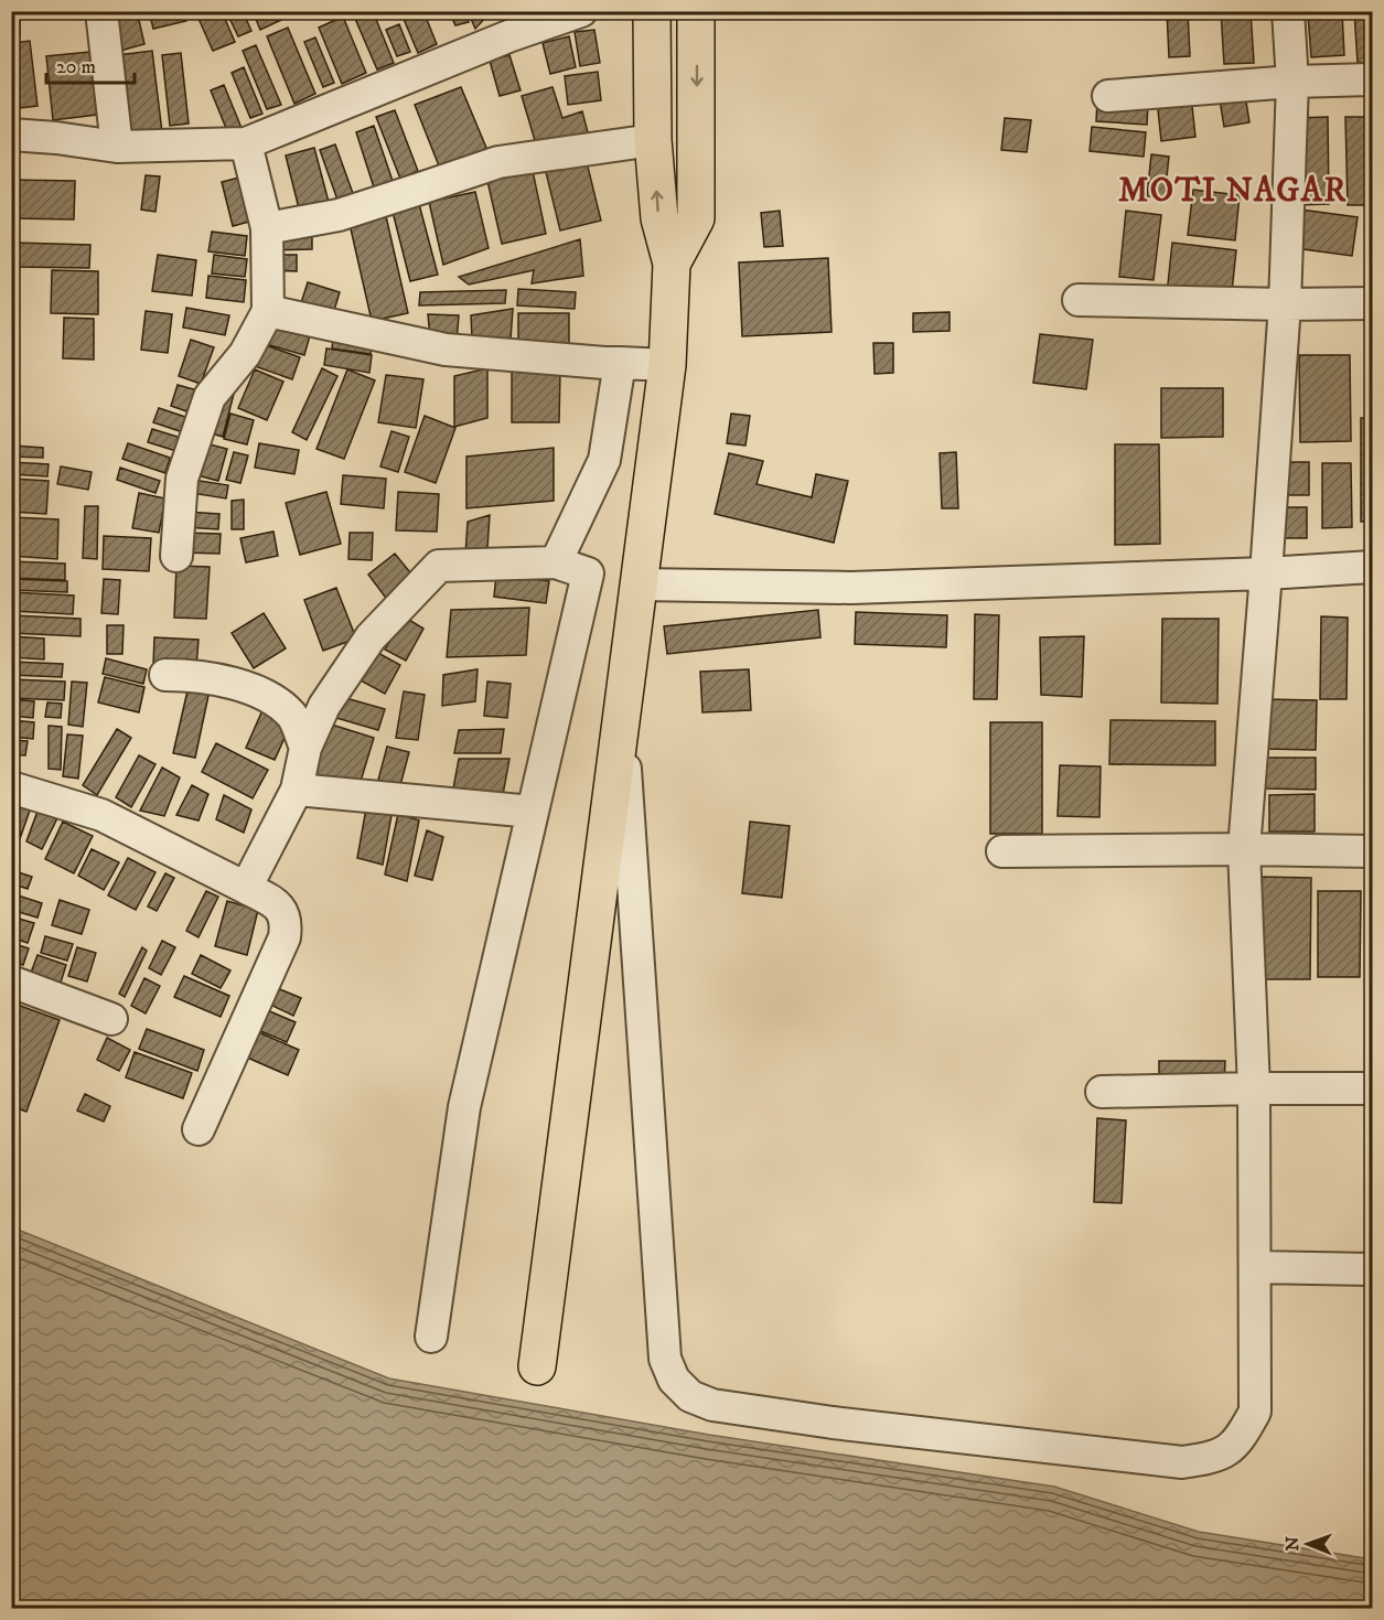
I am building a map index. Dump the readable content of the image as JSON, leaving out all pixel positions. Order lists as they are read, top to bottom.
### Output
{
  "districts": ["MOTI NAGAR"],
  "scale_bar": "20 m",
  "north": "left"
}
